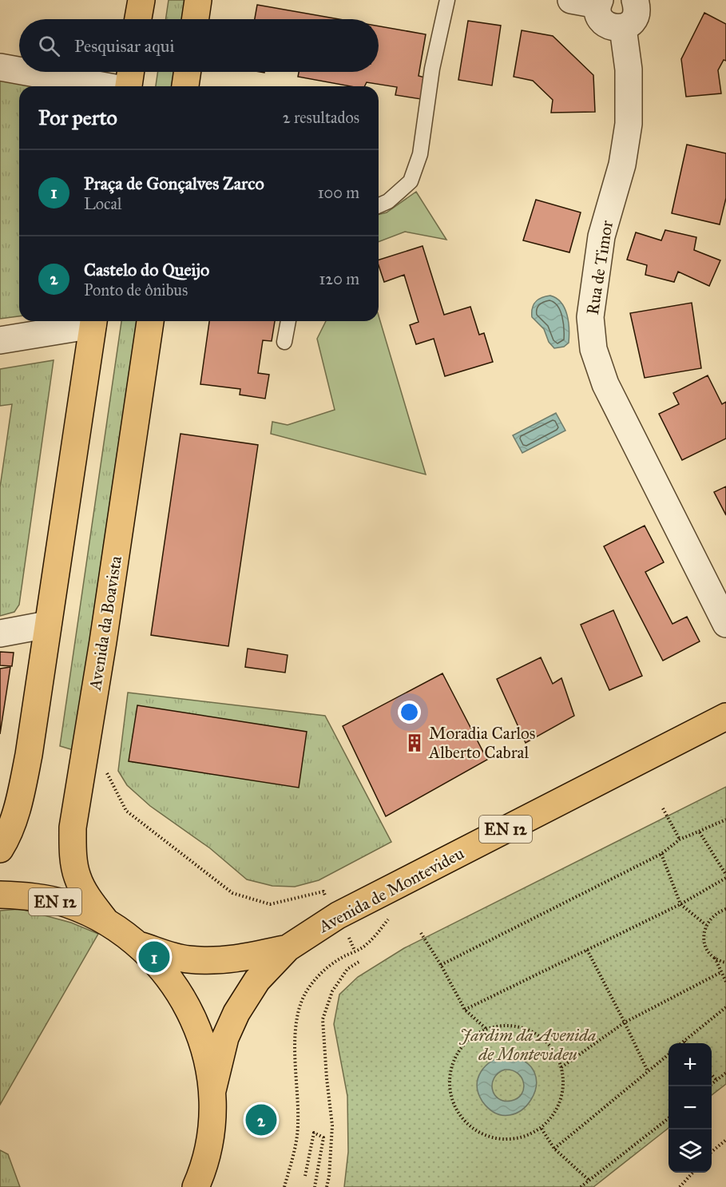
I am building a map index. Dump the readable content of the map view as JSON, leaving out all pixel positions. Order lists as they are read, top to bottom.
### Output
{
  "streets": {
    "main road": ["Avenida da Boavista", "EN 12", "Avenida de Montevideu"],
    "street": ["Rua de Timor"]
  },
  "crossings": [
    ["Avenida da Boavista", "EN 12"],
    ["EN 12", "Avenida de Montevideu"]
  ],
  "parks": ["Jardim da Avenida de Montevideu"],
  "places": {
    "building": ["Moradia Carlos Alberto Cabral"]
  },
  "page": {
    "search": "Pesquisar aqui",
    "heading": ["Por perto", "2 resultados"],
    "list": [
      {
        "mark": "1",
        "name": "Praça de Gonçalves Zarco",
        "note": "Local",
        "value": "100 m"
      },
      {
        "mark": "2",
        "name": "Castelo do Queijo",
        "note": "Ponto de ônibus",
        "value": "120 m"
      }
    ],
    "pins": ["1", "2"],
    "map_buttons": ["+", "−"]
  }
}
